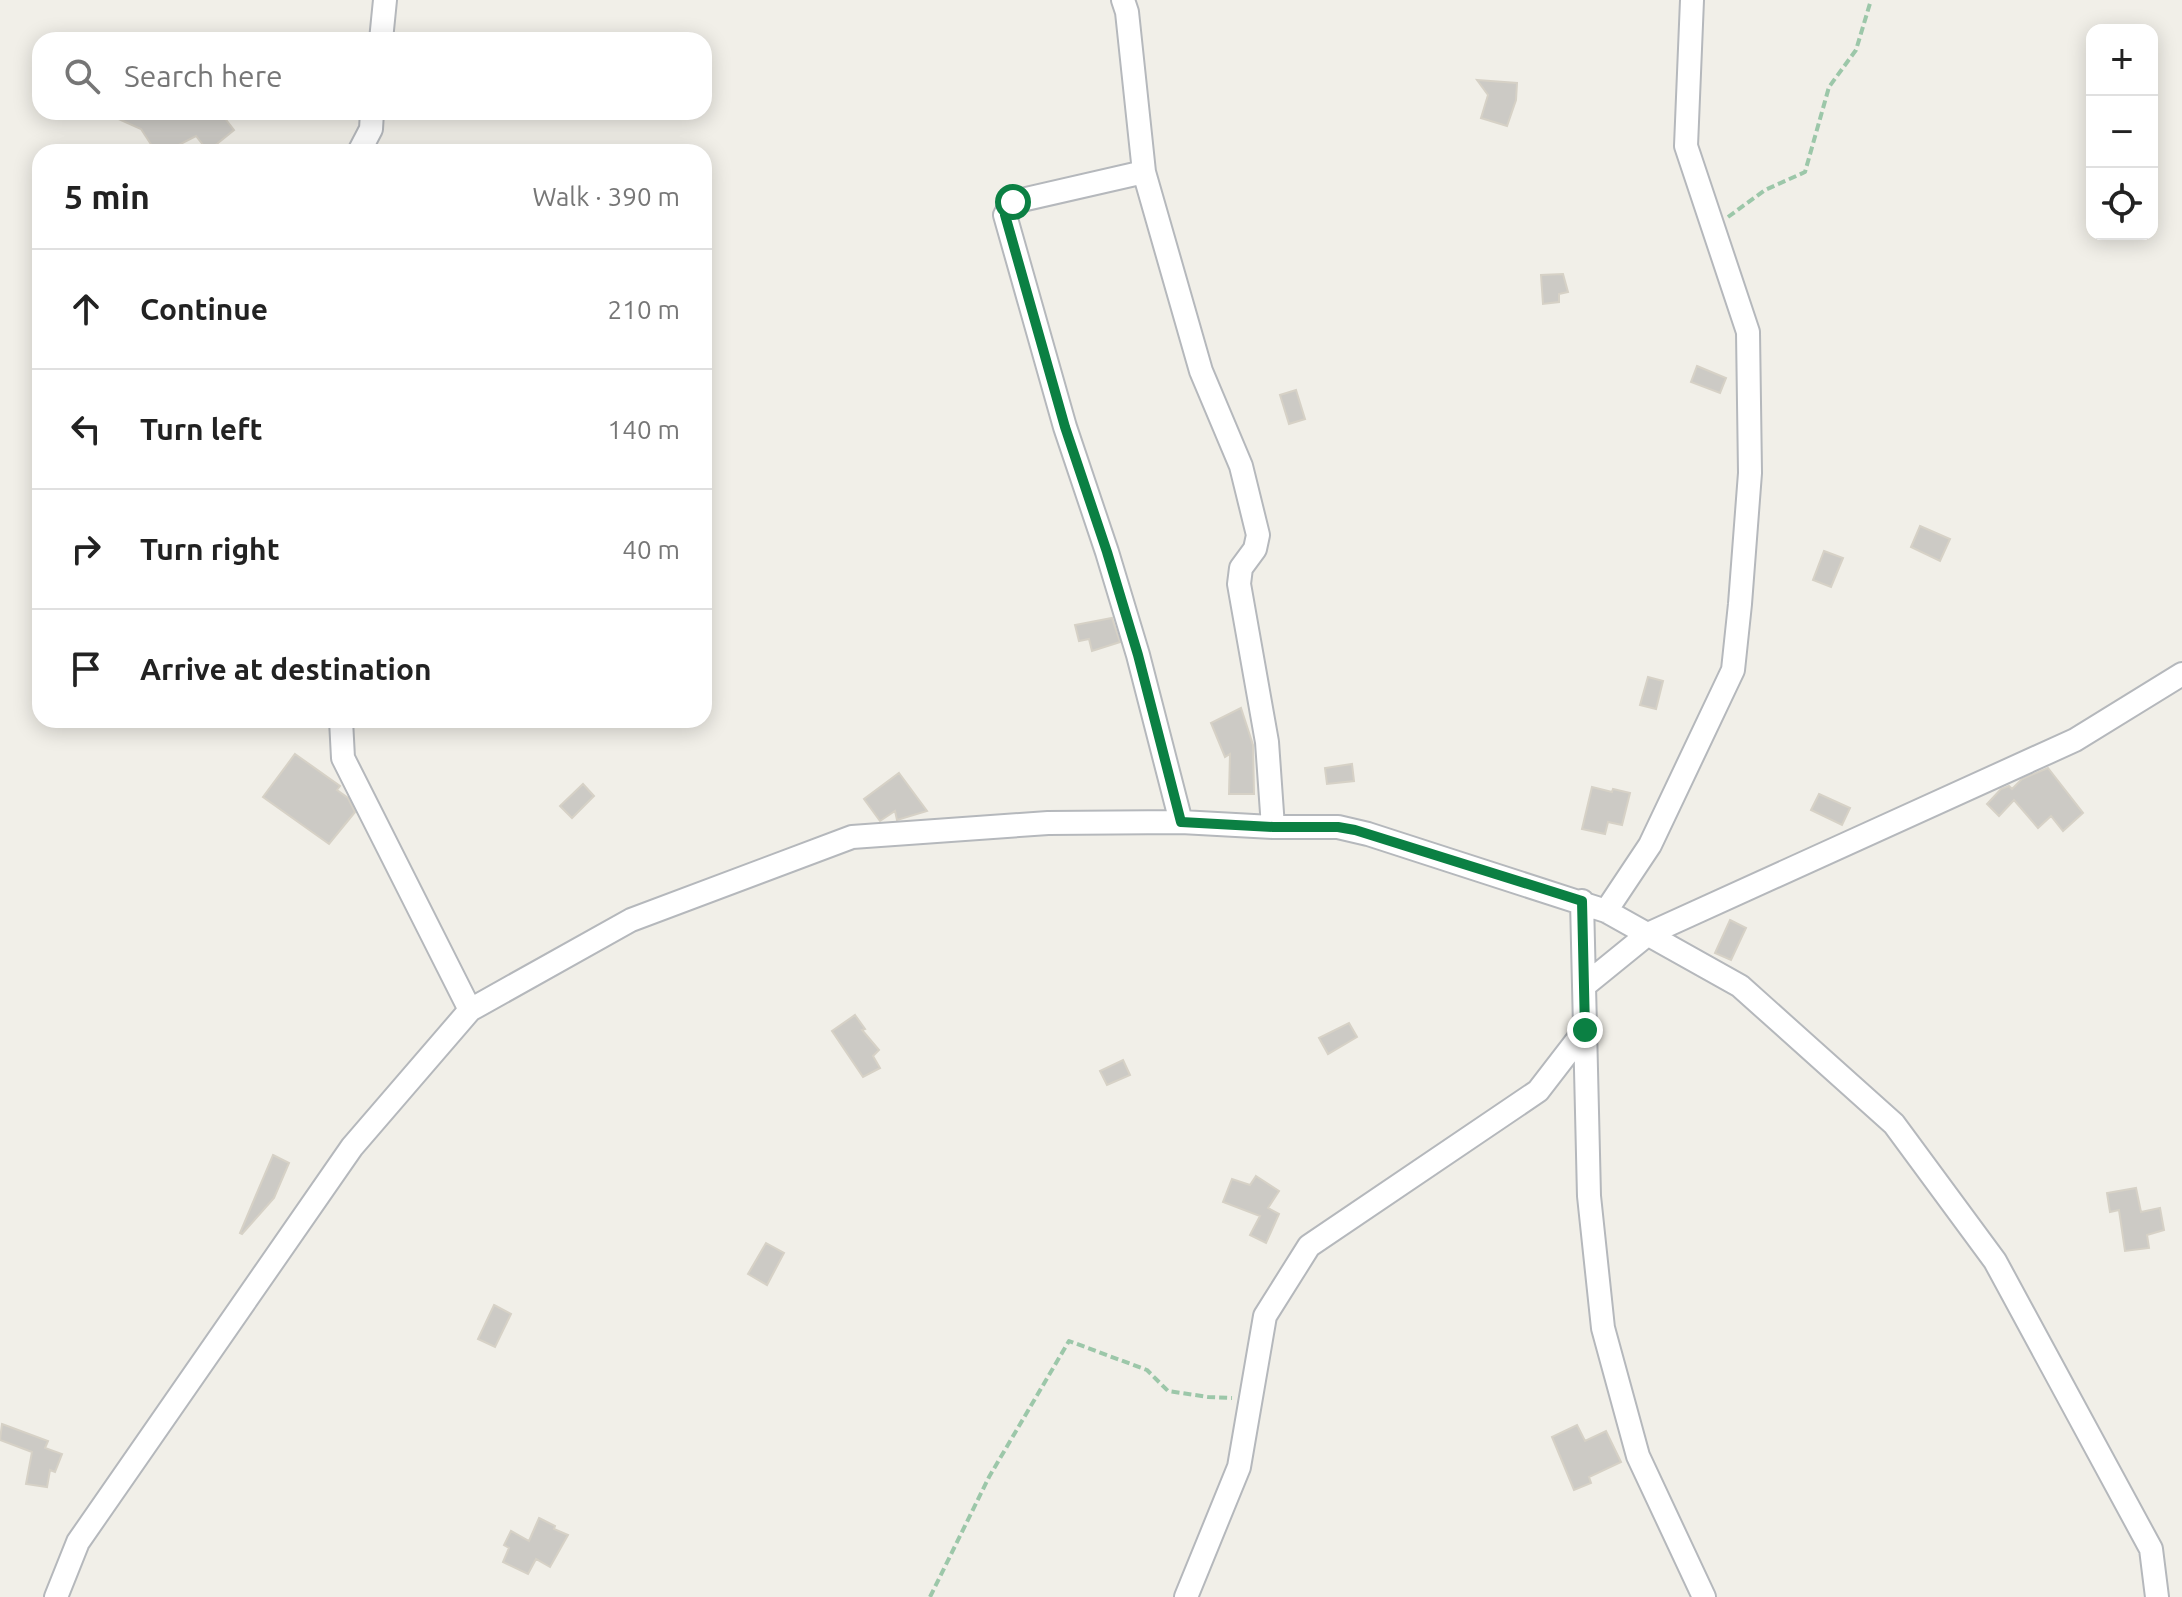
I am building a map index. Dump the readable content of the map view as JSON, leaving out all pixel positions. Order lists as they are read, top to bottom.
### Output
{
  "page": {
    "map_buttons": ["+", "−"],
    "search": "Search here",
    "heading": ["5 min", "Walk · 390 m"],
    "list": [
      ["Continue", "210 m"],
      ["Turn left", "140 m"],
      ["Turn right", "40 m"],
      "Arrive at destination"
    ]
  }
}
